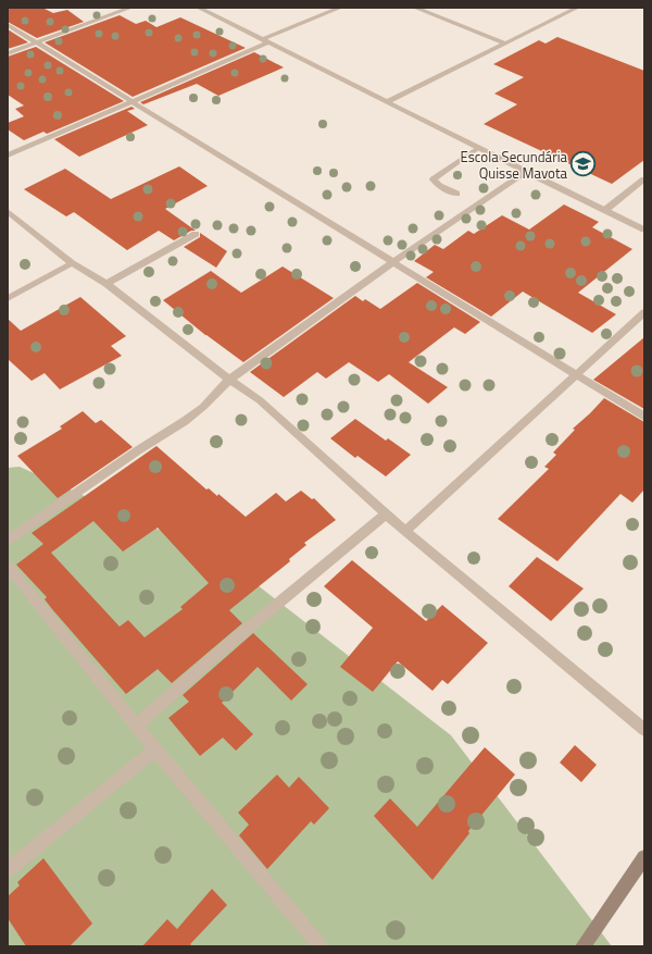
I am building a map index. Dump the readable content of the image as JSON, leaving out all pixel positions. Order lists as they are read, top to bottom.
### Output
{
  "places": {
    "school or university": ["Escola Secundária Quisse Mavota"]
  }
}
